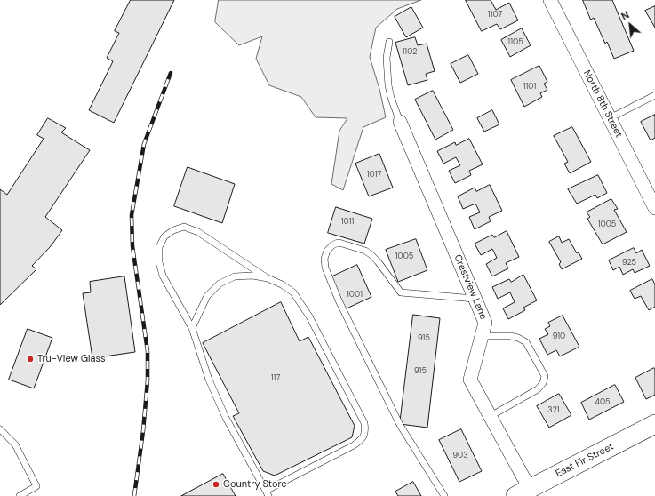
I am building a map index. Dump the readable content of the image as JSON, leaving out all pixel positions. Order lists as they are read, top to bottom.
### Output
{
  "streets": {
    "street": ["North 8th Street", "Crestview Lane", "East Fir Street"]
  },
  "crossings": [
    ["Crestview Lane", "East Fir Street"]
  ],
  "places": ["Tru-View Glass", "Country Store"],
  "house_numbers": [
    "1107",
    "1105",
    "1102",
    "1101",
    "1017",
    "1011",
    "1005",
    "1005",
    "925",
    "1001",
    "910",
    "915",
    "915",
    "117",
    "405",
    "321",
    "903"
  ],
  "north": "top left"
}
